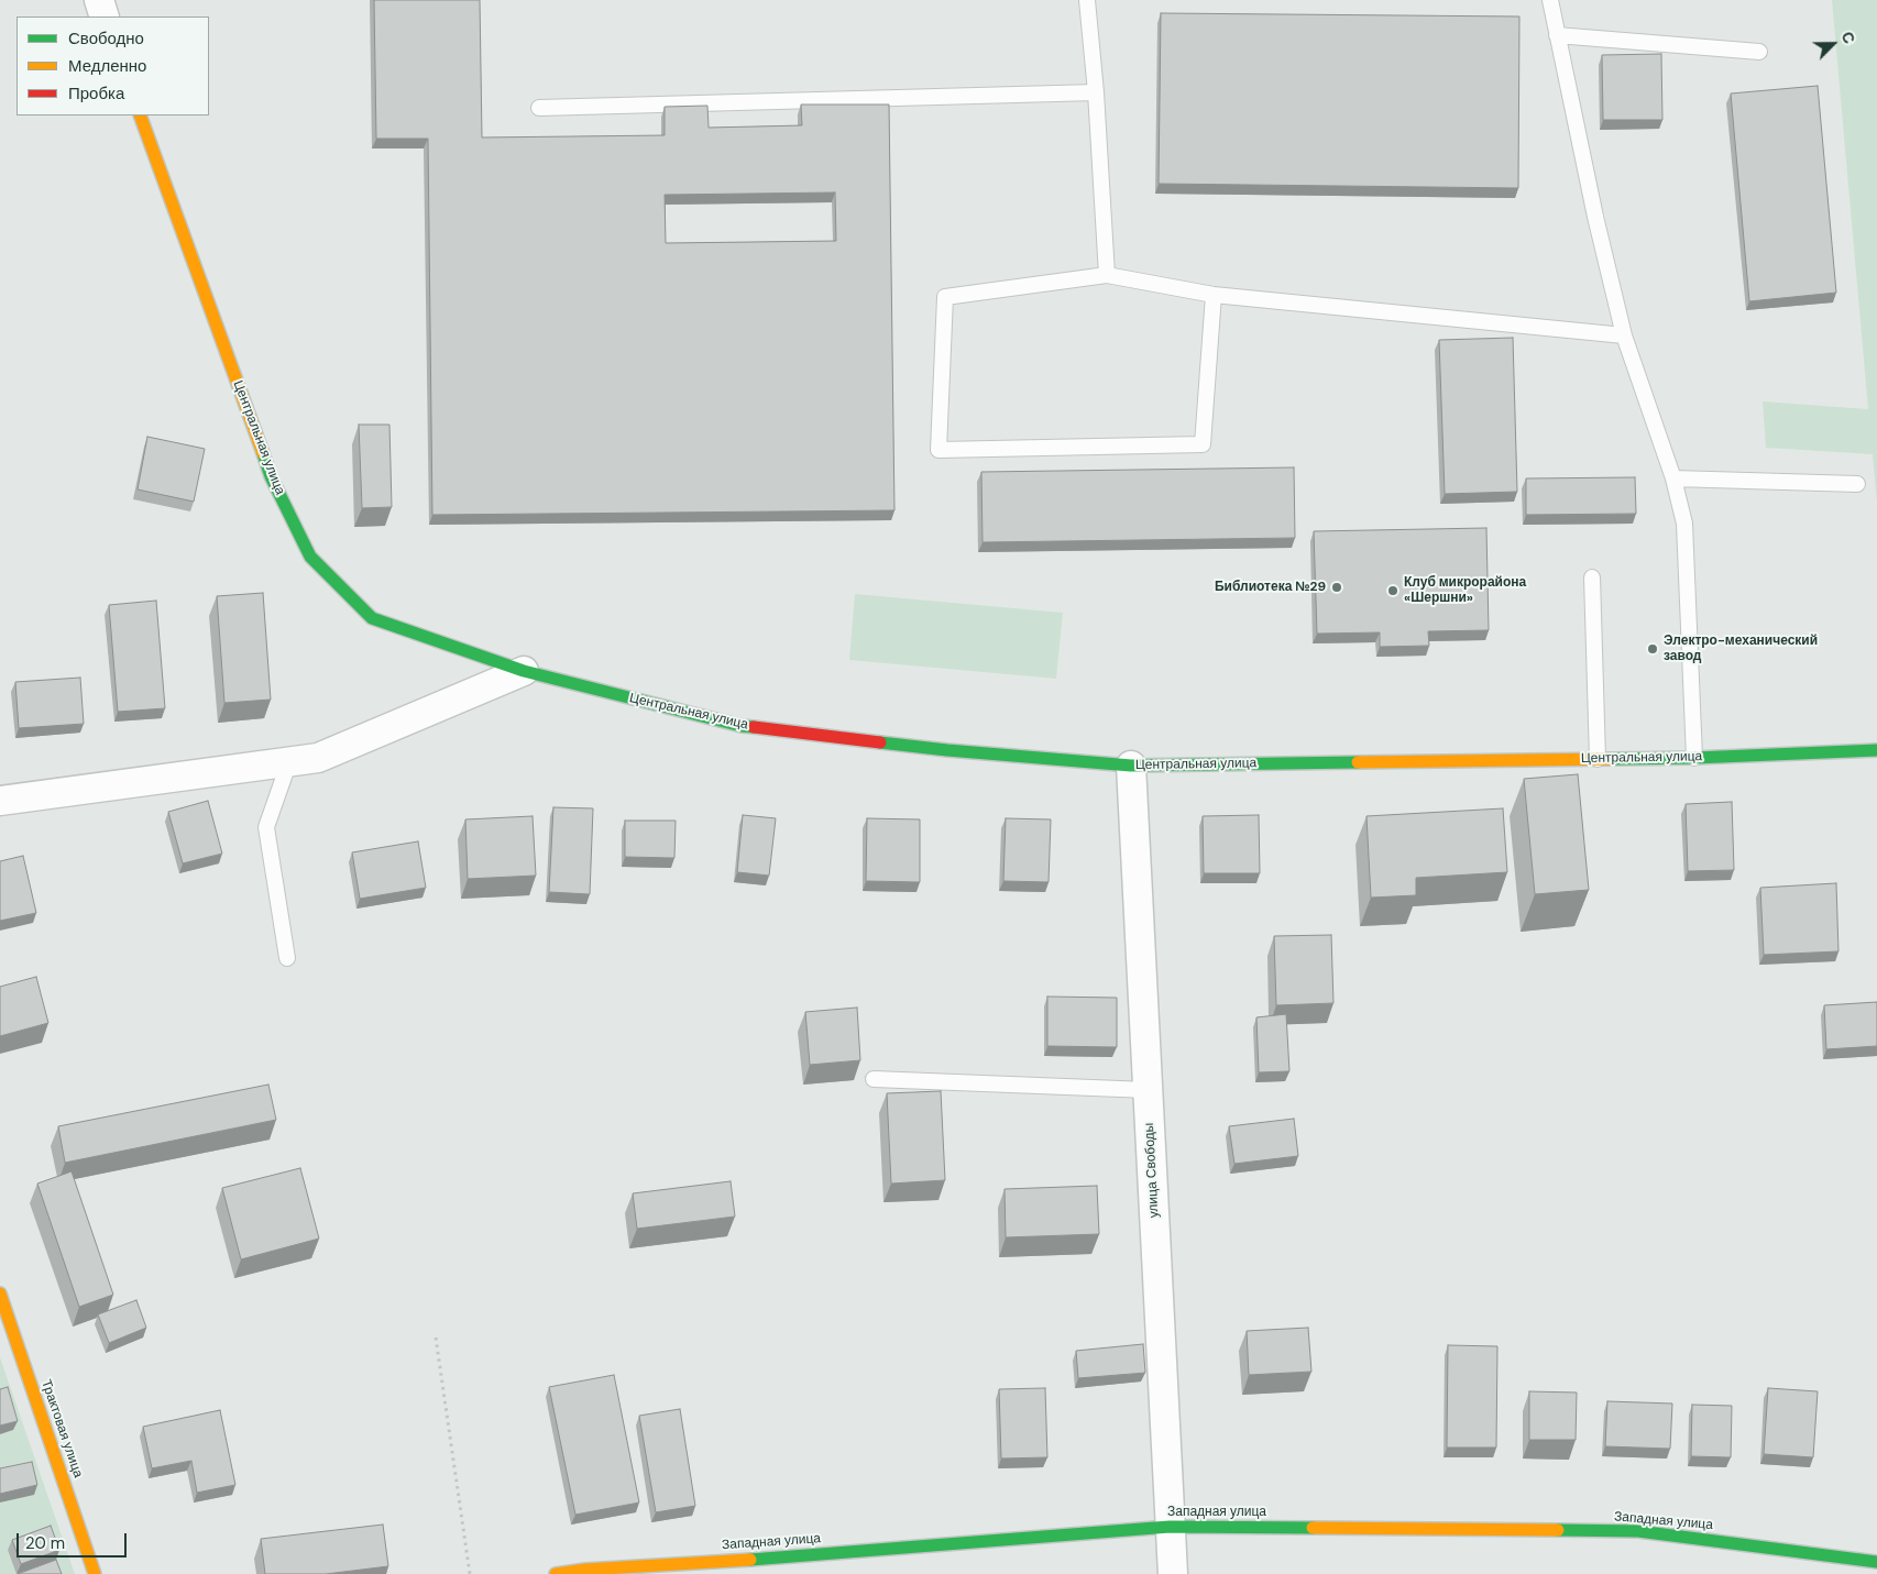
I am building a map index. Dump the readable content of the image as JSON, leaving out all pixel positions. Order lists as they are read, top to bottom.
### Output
{
  "streets": {
    "street": [
      "Центральная улица",
      "улица Свободы",
      "Трактовая улица",
      "Западная улица"
    ]
  },
  "crossings": [
    ["Центральная улица", "улица Свободы"],
    ["улица Свободы", "Западная улица"]
  ],
  "places": ["Библиотека №29", "Клуб микрорайона «Шершни»", "Электро-механический завод"],
  "legend": ["Свободно", "Медленно", "Пробка"],
  "scale_bar": "20 m",
  "north": "top right"
}
